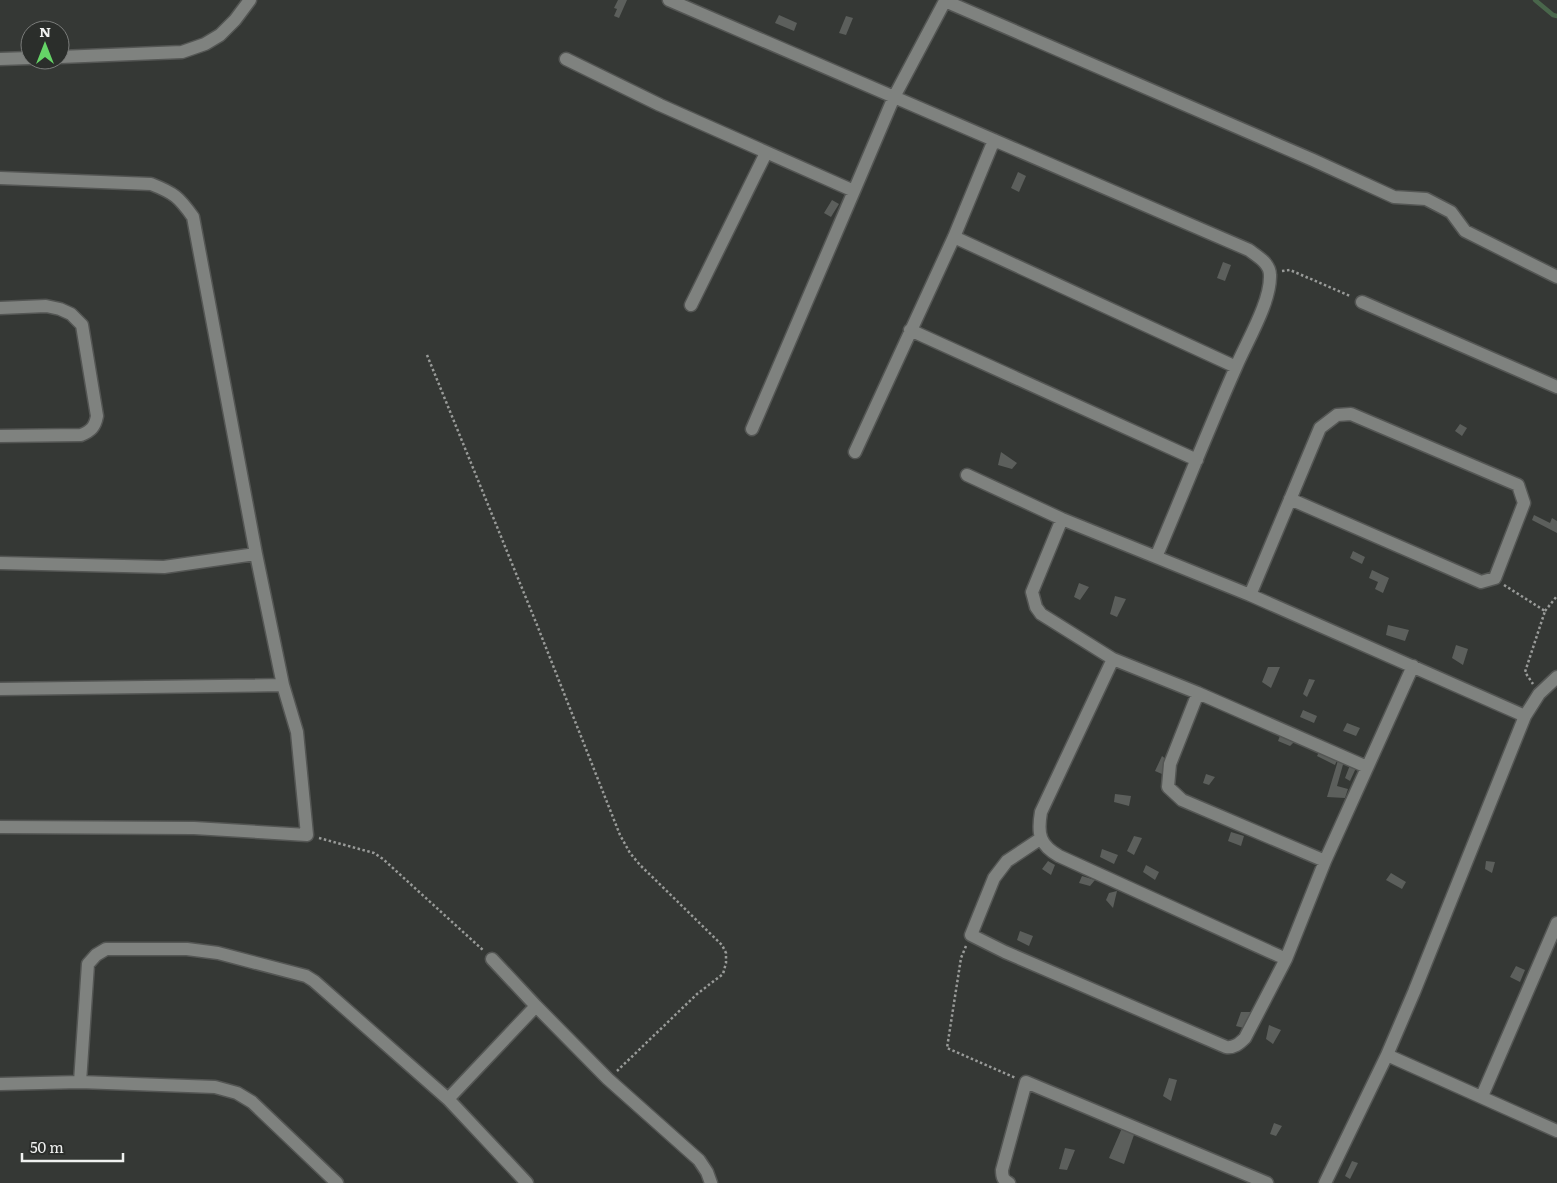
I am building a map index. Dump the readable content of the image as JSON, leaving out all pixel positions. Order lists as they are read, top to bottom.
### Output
{
  "scale_bar": "50 m",
  "north": "top"
}
